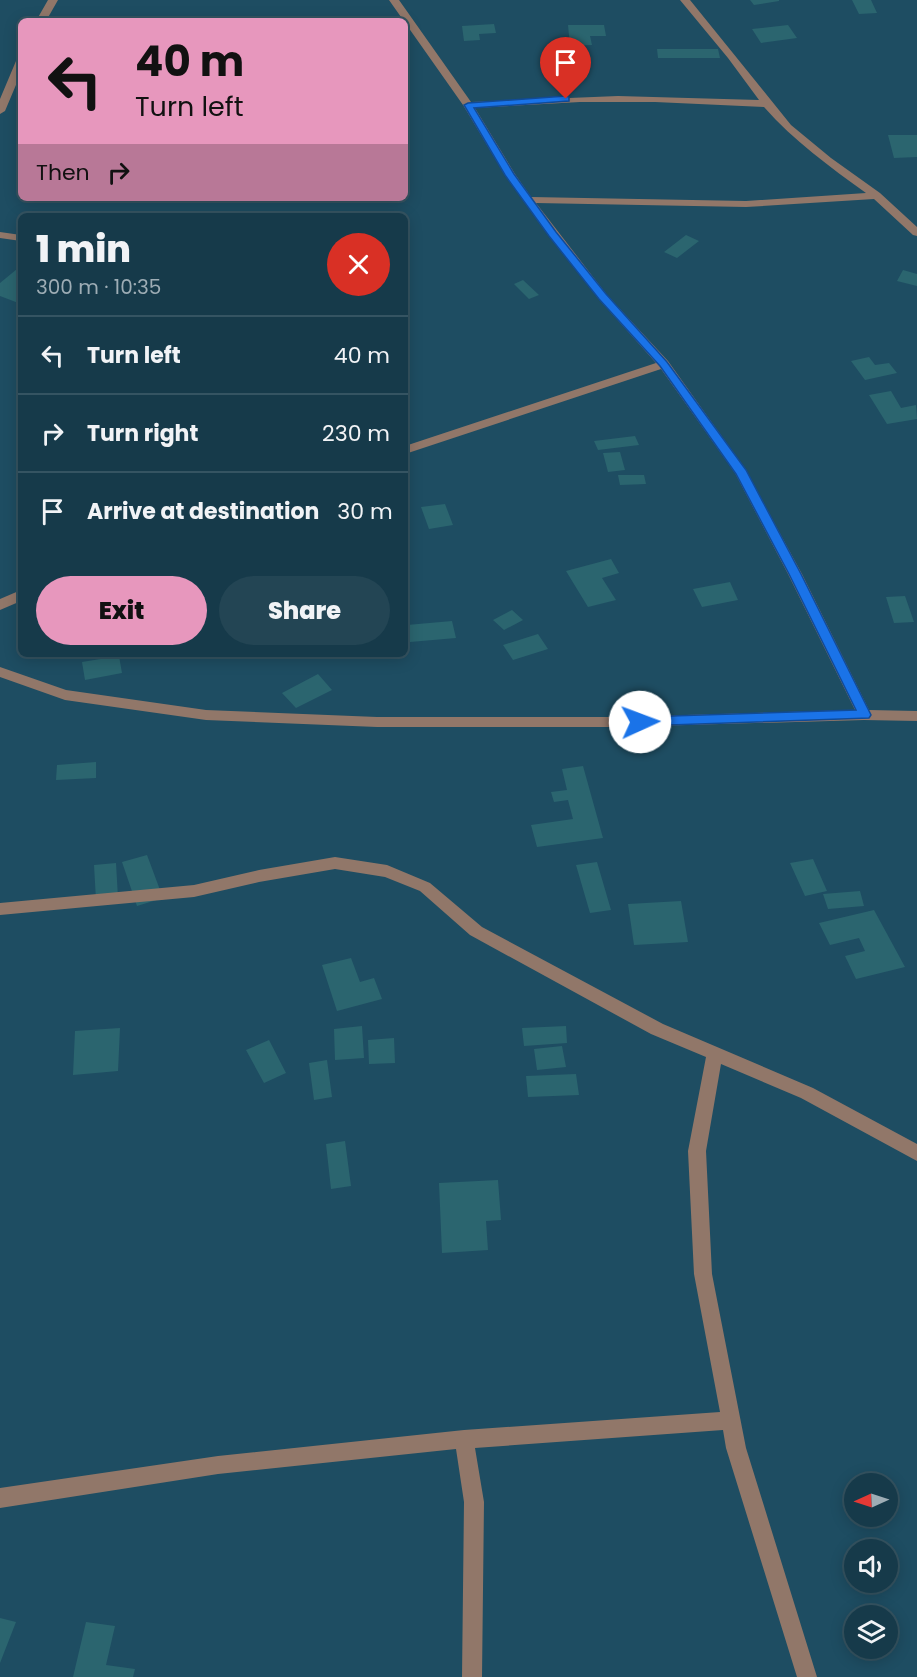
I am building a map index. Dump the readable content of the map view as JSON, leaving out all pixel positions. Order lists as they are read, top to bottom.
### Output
{
  "north": "left",
  "page": {
    "turn": ["40 m", "Turn left"],
    "then": "Then",
    "heading": ["1 min", "300 m · 10:35"],
    "list": [
      {
        "name": "Turn left",
        "value": "40 m"
      },
      {
        "name": "Turn right",
        "value": "230 m"
      },
      {
        "name": "Arrive at destination",
        "value": "30 m"
      }
    ],
    "buttons": ["Exit", "Share"]
  }
}
